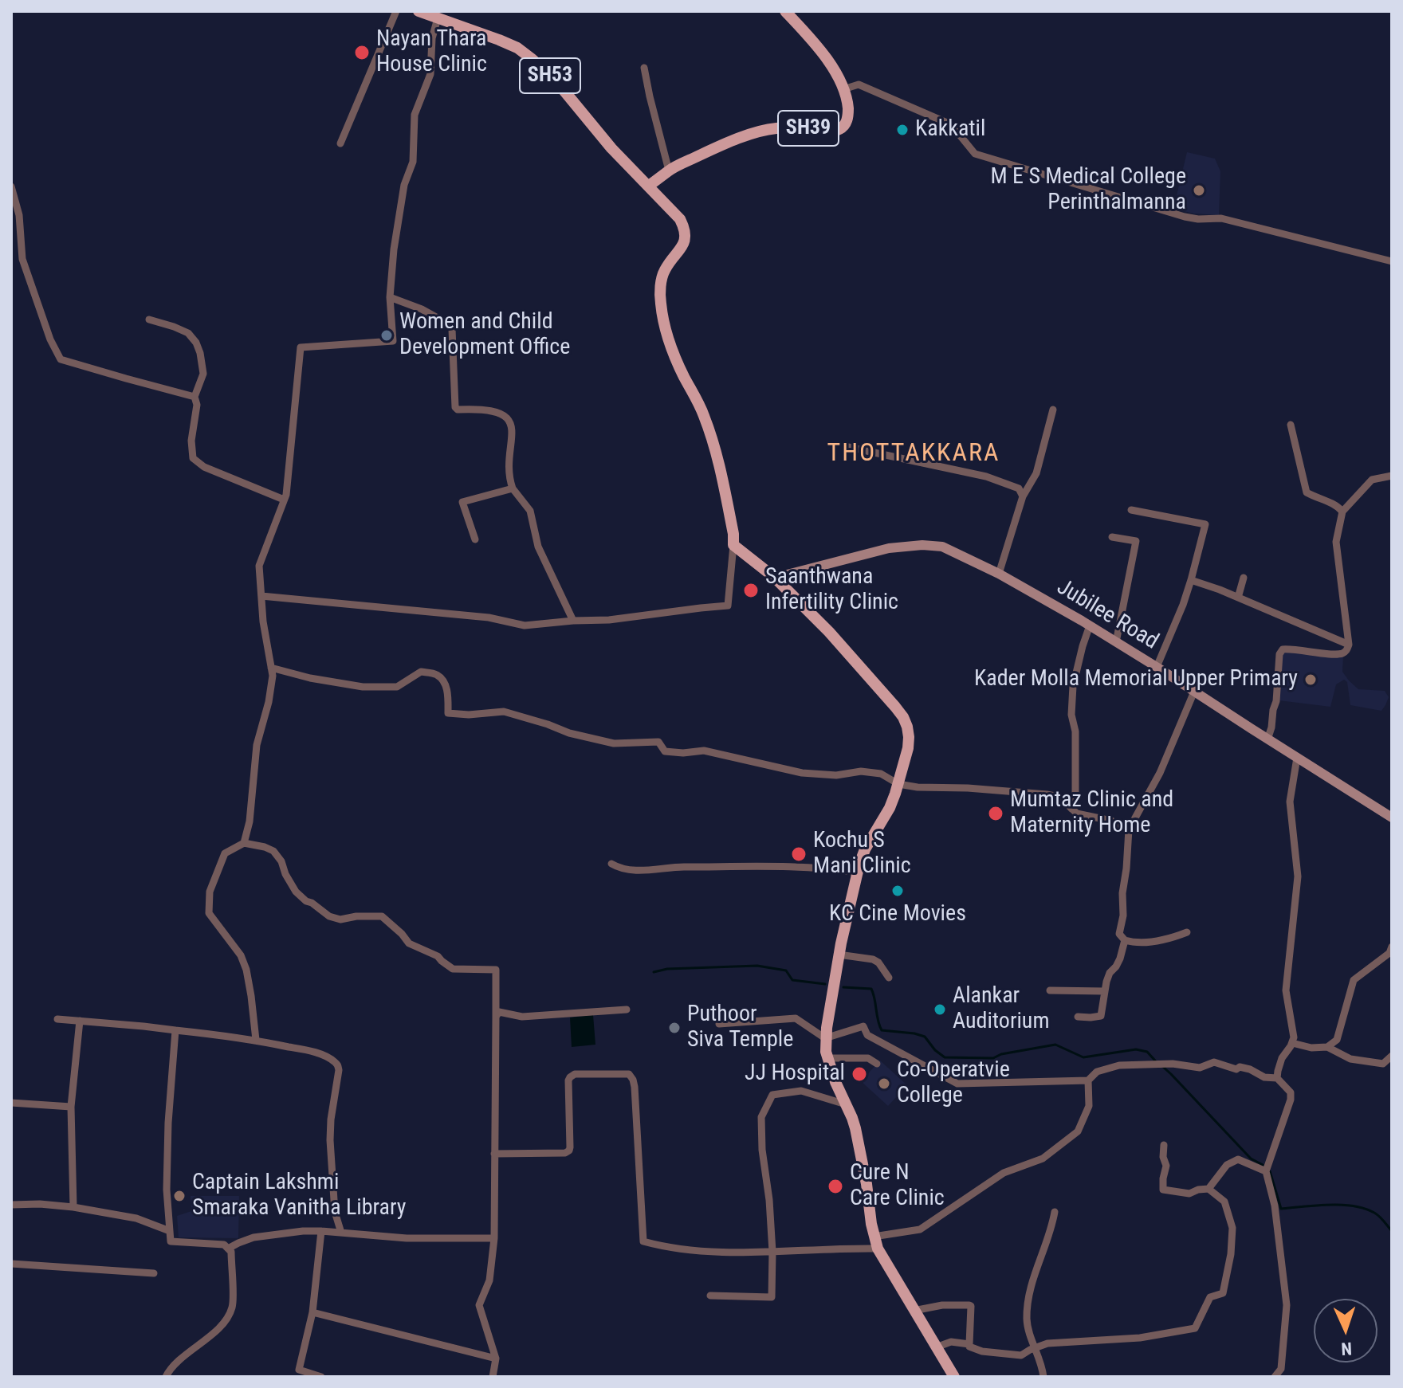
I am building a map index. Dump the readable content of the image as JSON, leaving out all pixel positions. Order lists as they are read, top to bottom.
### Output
{
  "streets": {
    "main road": ["SH53", "SH39", "Jubilee Road"]
  },
  "crossings": [
    ["SH53", "SH39"]
  ],
  "districts": ["THOTTAKKARA"],
  "places": [
    "Nayan Thara House Clinic",
    "Kakkatil",
    "M E S Medical College Perinthalmanna",
    "Women and Child Development Office",
    "Saanthwana Infertility Clinic",
    "Kader Molla Memorial Upper Primary",
    "Mumtaz Clinic and Maternity Home",
    "Kochu S Mani Clinic",
    "KC Cine Movies",
    "Alankar Auditorium",
    "Puthoor Siva Temple",
    "JJ Hospital",
    "Co-Operatvie College",
    "Cure N Care Clinic",
    "Captain Lakshmi Smaraka Vanitha Library"
  ],
  "north": "bottom"
}
